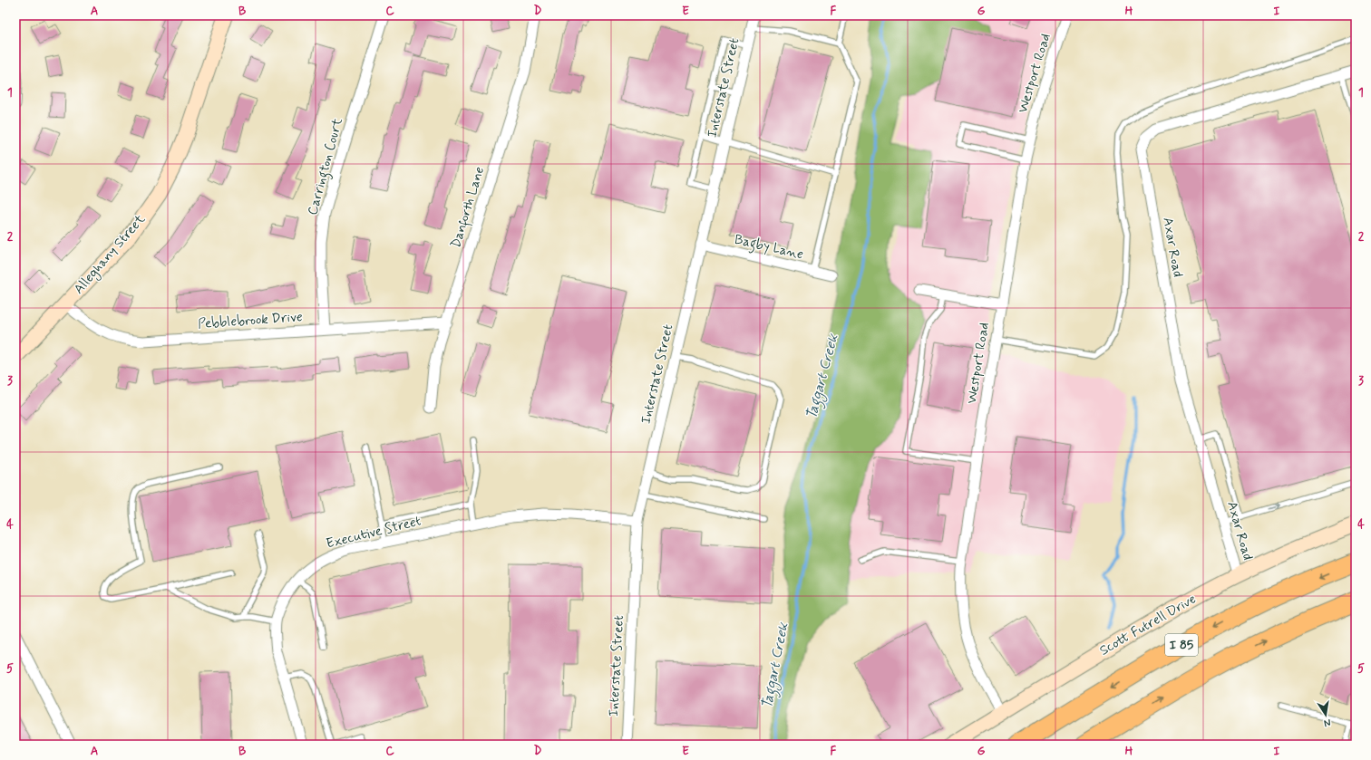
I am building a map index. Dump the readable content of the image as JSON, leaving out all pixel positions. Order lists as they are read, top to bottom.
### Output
{
  "streets": {
    "highway": ["I 85"],
    "street": [
      "Westport Road",
      "Interstate Street",
      "Carrington Court",
      "Danforth Lane",
      "Bagby Lane",
      "Axar Road",
      "Alleghany Street",
      "Pebblebrook Drive",
      "Executive Street",
      "Scott Futrell Drive"
    ]
  },
  "crossings": [
    ["Westport Road", "Scott Futrell Drive"],
    ["Interstate Street", "Bagby Lane"],
    ["Interstate Street", "Executive Street"],
    ["Carrington Court", "Pebblebrook Drive"],
    ["Danforth Lane", "Pebblebrook Drive"],
    ["Axar Road", "Scott Futrell Drive"],
    ["Alleghany Street", "Pebblebrook Drive"]
  ],
  "water": ["Taggart Creek"],
  "north": "bottom",
  "grid": {
    "columns": [
      "A",
      "B",
      "C",
      "D",
      "E",
      "F",
      "G",
      "H",
      "I"
    ],
    "rows": [
      "1",
      "2",
      "3",
      "4",
      "5"
    ]
  }
}
